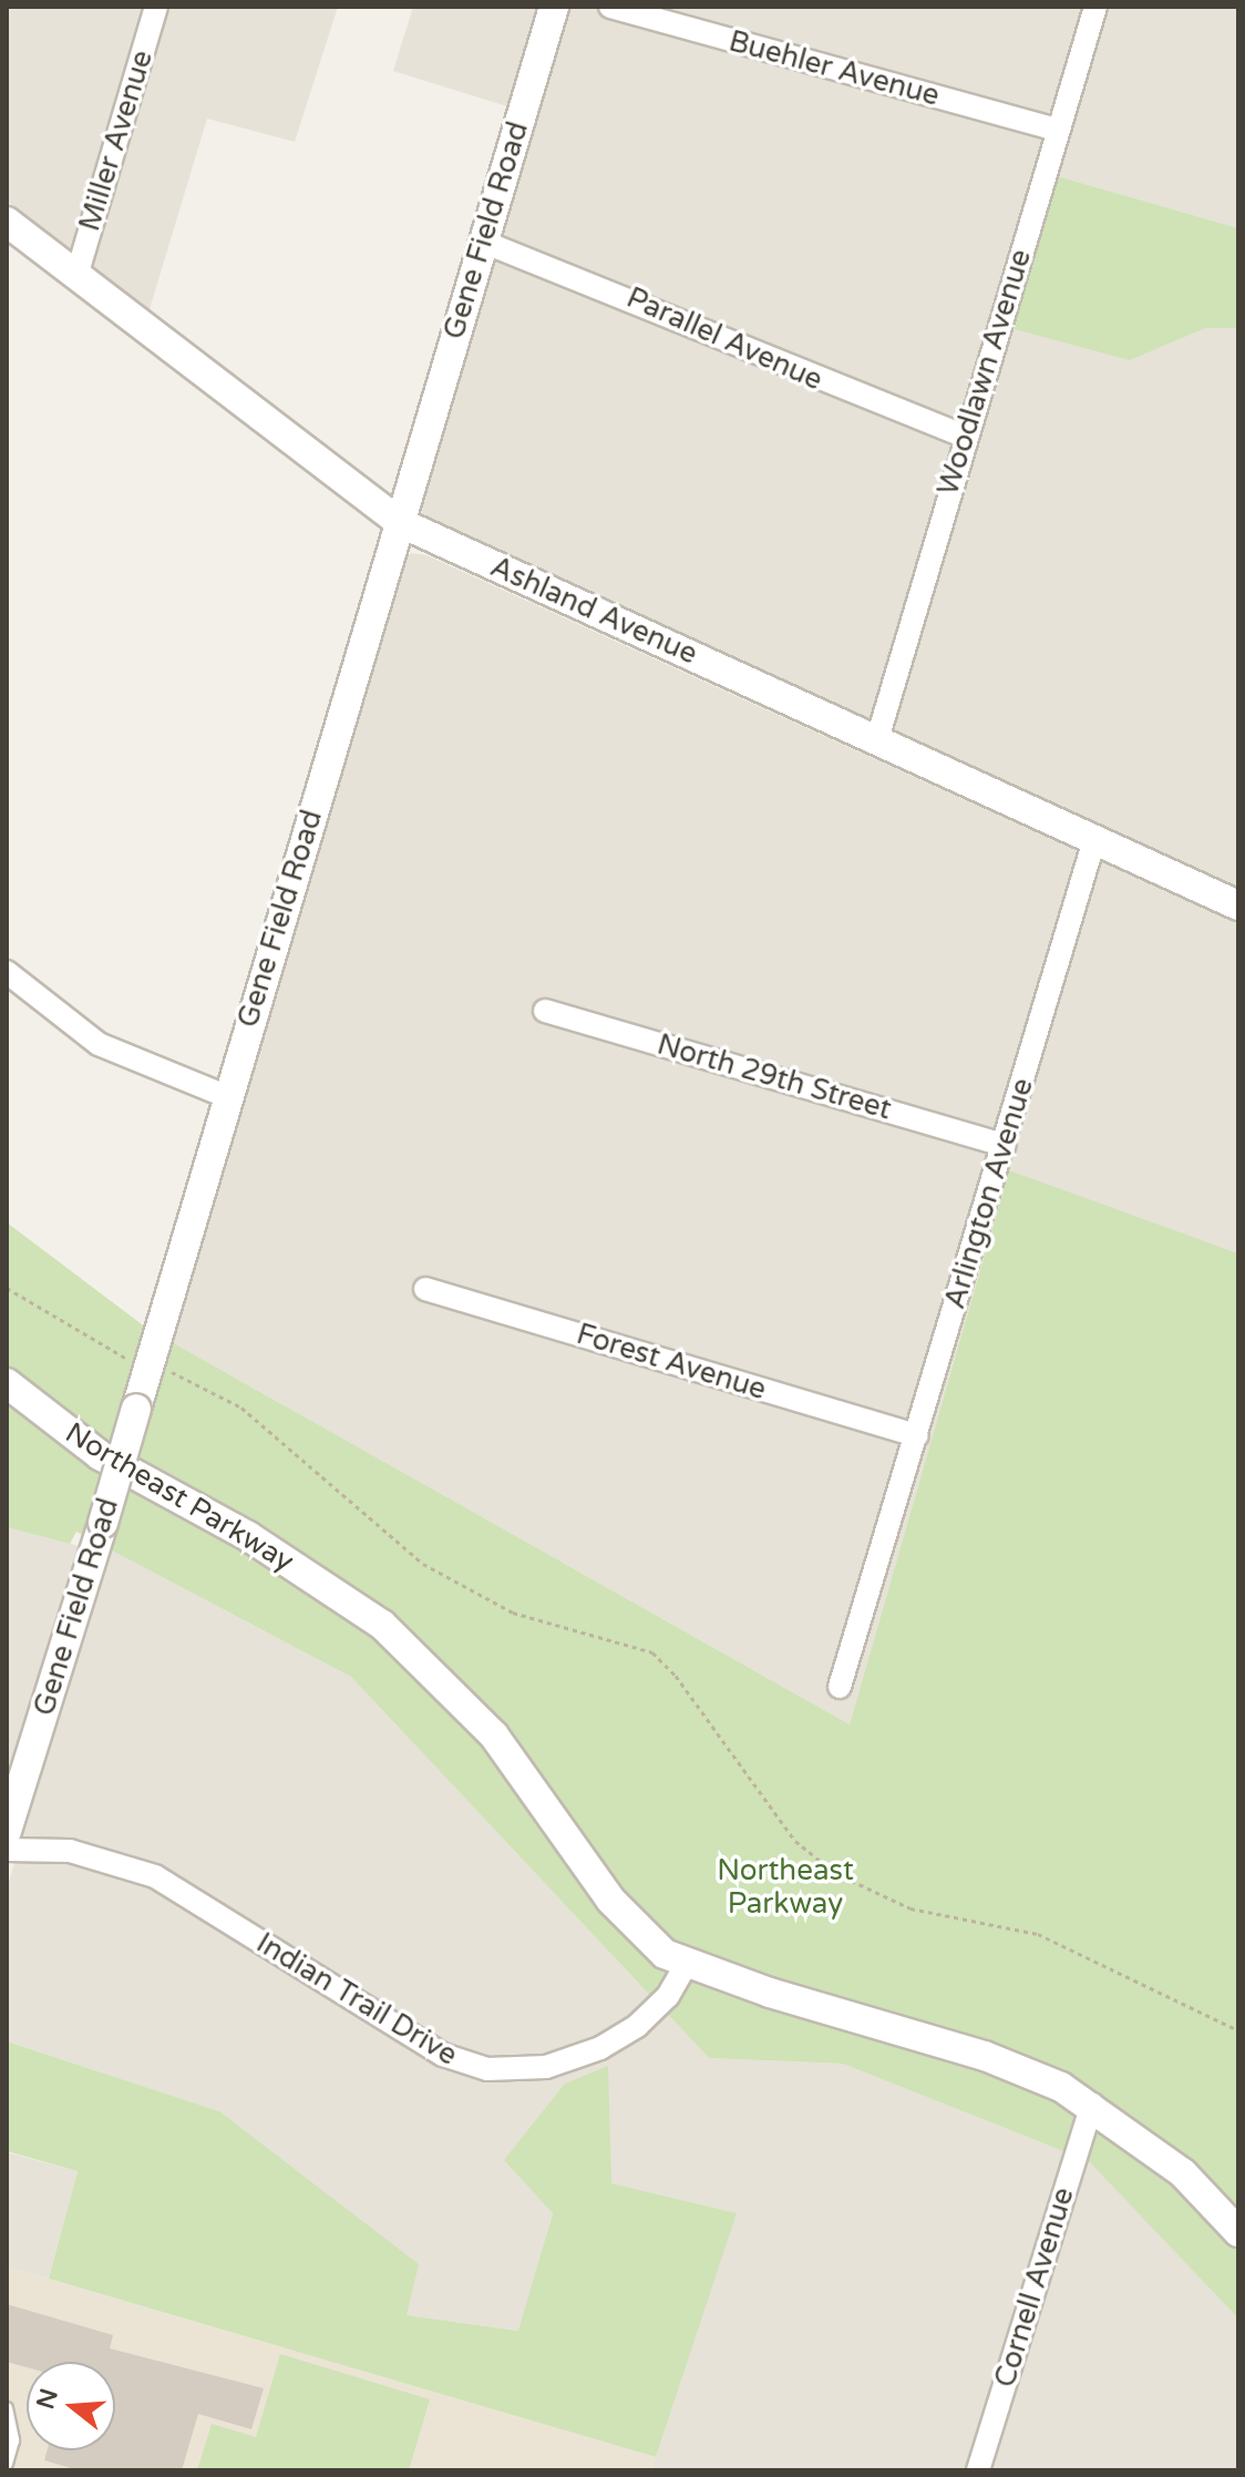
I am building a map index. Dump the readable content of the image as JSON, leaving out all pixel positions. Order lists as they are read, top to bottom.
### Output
{
  "streets": {
    "street": [
      "Buehler Avenue",
      "Miller Avenue",
      "Gene Field Road",
      "Parallel Avenue",
      "Woodlawn Avenue",
      "Ashland Avenue",
      "North 29th Street",
      "Arlington Avenue",
      "Forest Avenue",
      "Northeast Parkway",
      "Indian Trail Drive",
      "Cornell Avenue"
    ]
  },
  "crossings": [
    ["Buehler Avenue", "Woodlawn Avenue"],
    ["Miller Avenue", "Ashland Avenue"],
    ["Gene Field Road", "Parallel Avenue"],
    ["Gene Field Road", "Ashland Avenue"],
    ["Parallel Avenue", "Woodlawn Avenue"],
    ["Woodlawn Avenue", "Ashland Avenue"],
    ["Ashland Avenue", "Arlington Avenue"],
    ["North 29th Street", "Arlington Avenue"],
    ["Arlington Avenue", "Forest Avenue"],
    ["Northeast Parkway", "Indian Trail Drive"],
    ["Northeast Parkway", "Cornell Avenue"]
  ],
  "parks": ["Northeast Parkway"],
  "north": "left"
}
